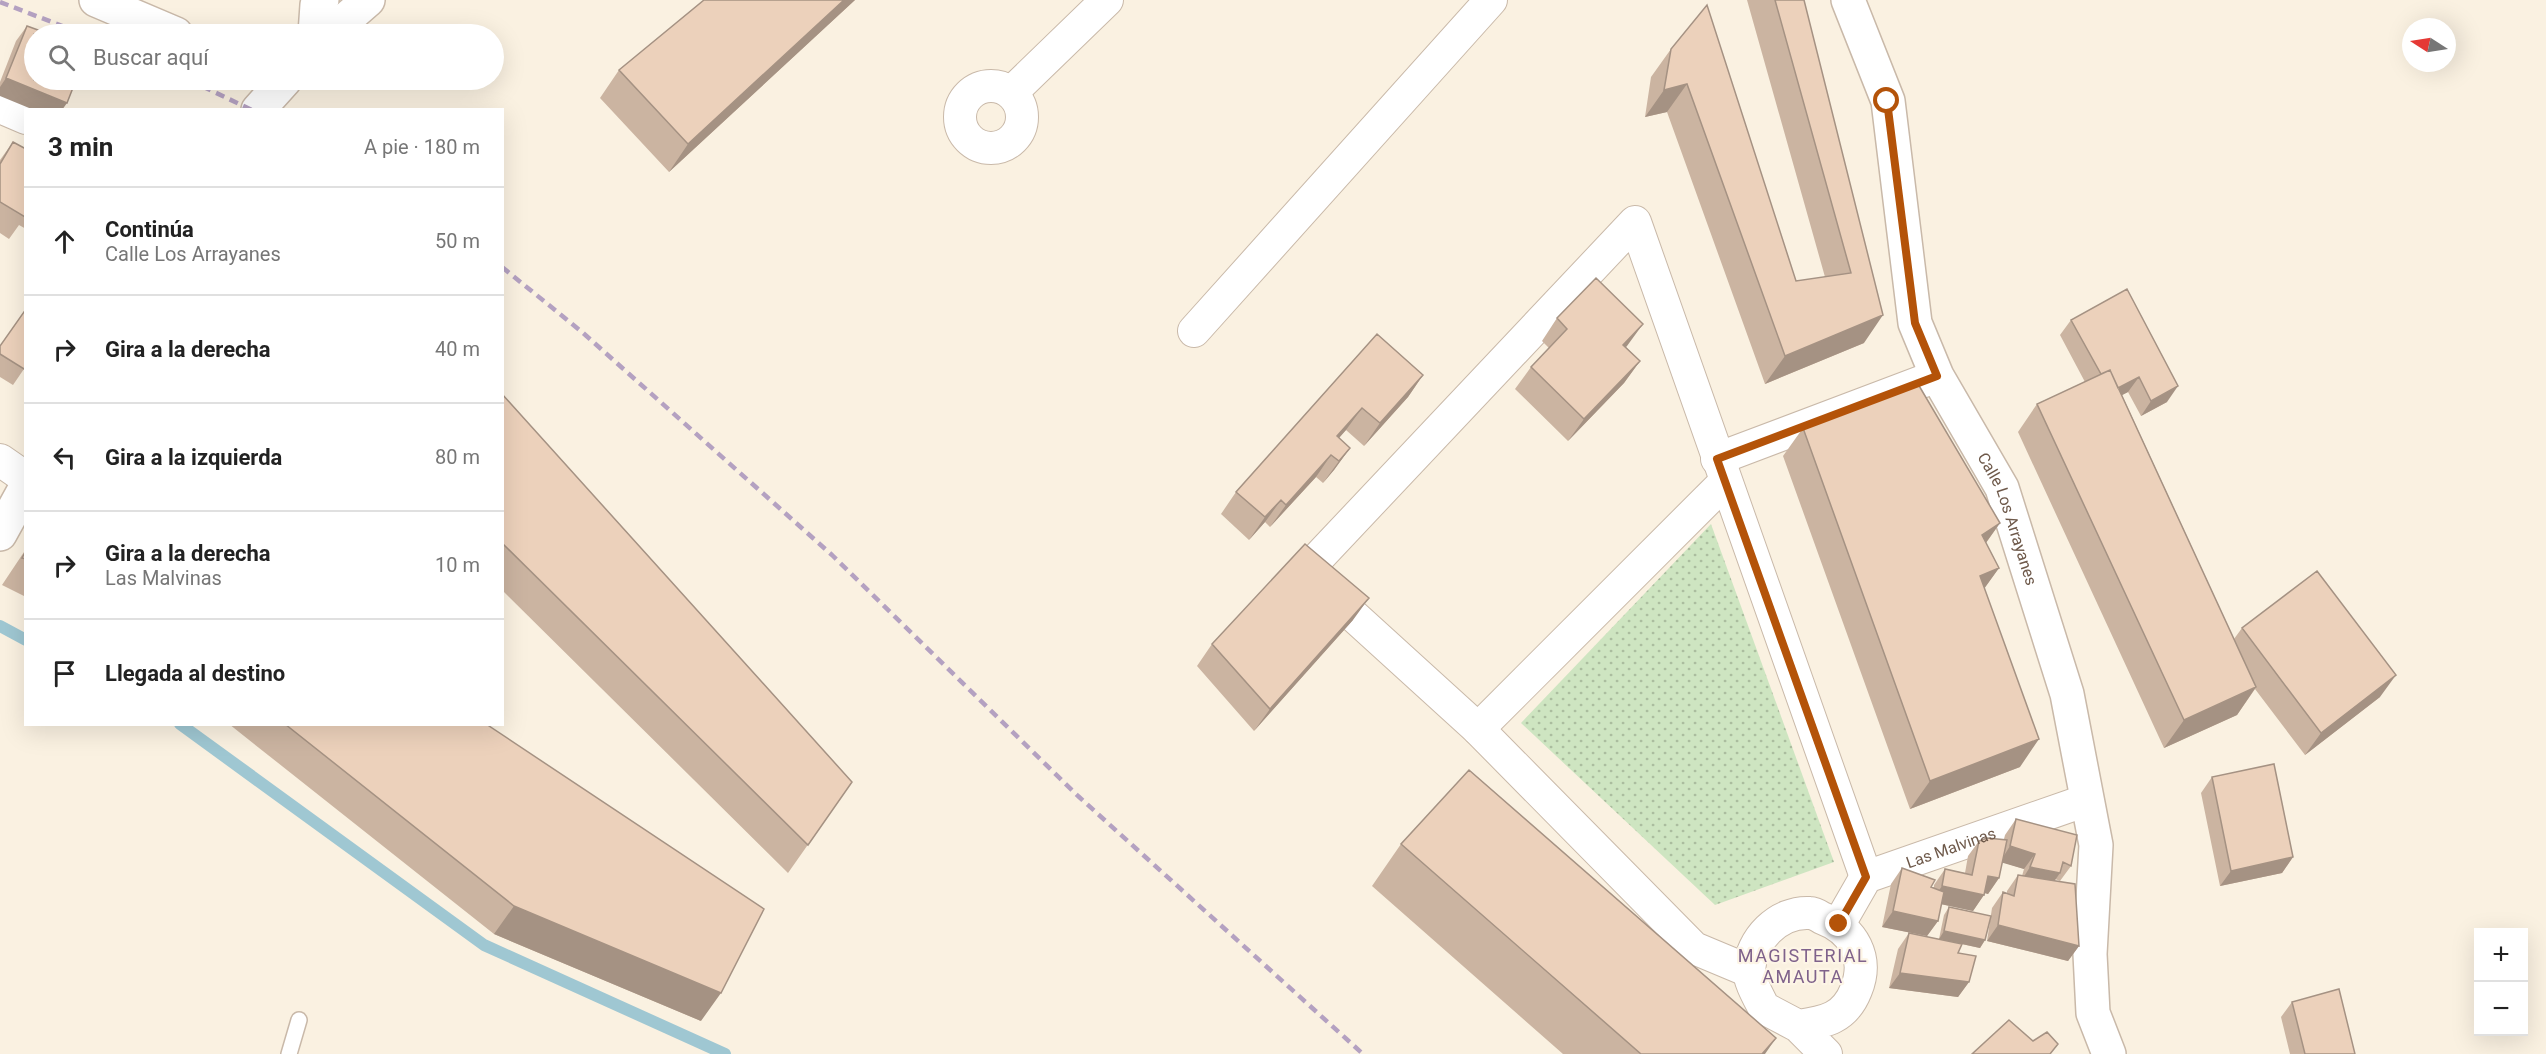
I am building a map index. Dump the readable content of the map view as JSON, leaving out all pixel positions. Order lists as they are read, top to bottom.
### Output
{
  "streets": {
    "street": ["Calle Los Arrayanes", "Las Malvinas"]
  },
  "crossings": [
    ["Calle Los Arrayanes", "Las Malvinas"]
  ],
  "districts": ["MAGISTERIAL AMAUTA"],
  "north": "left",
  "page": {
    "search": "Buscar aquí",
    "heading": ["3 min", "A pie · 180 m"],
    "list": [
      ["Continúa", "Calle Los Arrayanes", "50 m"],
      ["Gira a la derecha", "40 m"],
      ["Gira a la izquierda", "80 m"],
      ["Gira a la derecha", "Las Malvinas", "10 m"],
      "Llegada al destino"
    ],
    "map_buttons": ["+", "−"]
  }
}
